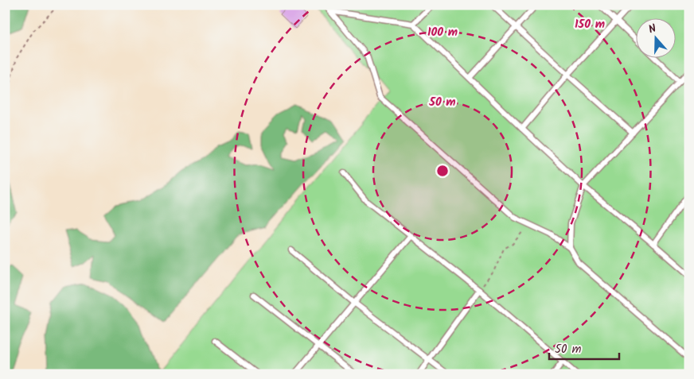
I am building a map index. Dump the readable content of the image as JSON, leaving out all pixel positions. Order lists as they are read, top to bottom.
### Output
{
  "scale_bar": "50 m",
  "north": "top",
  "rings": ["150 m", "100 m", "50 m"]
}
